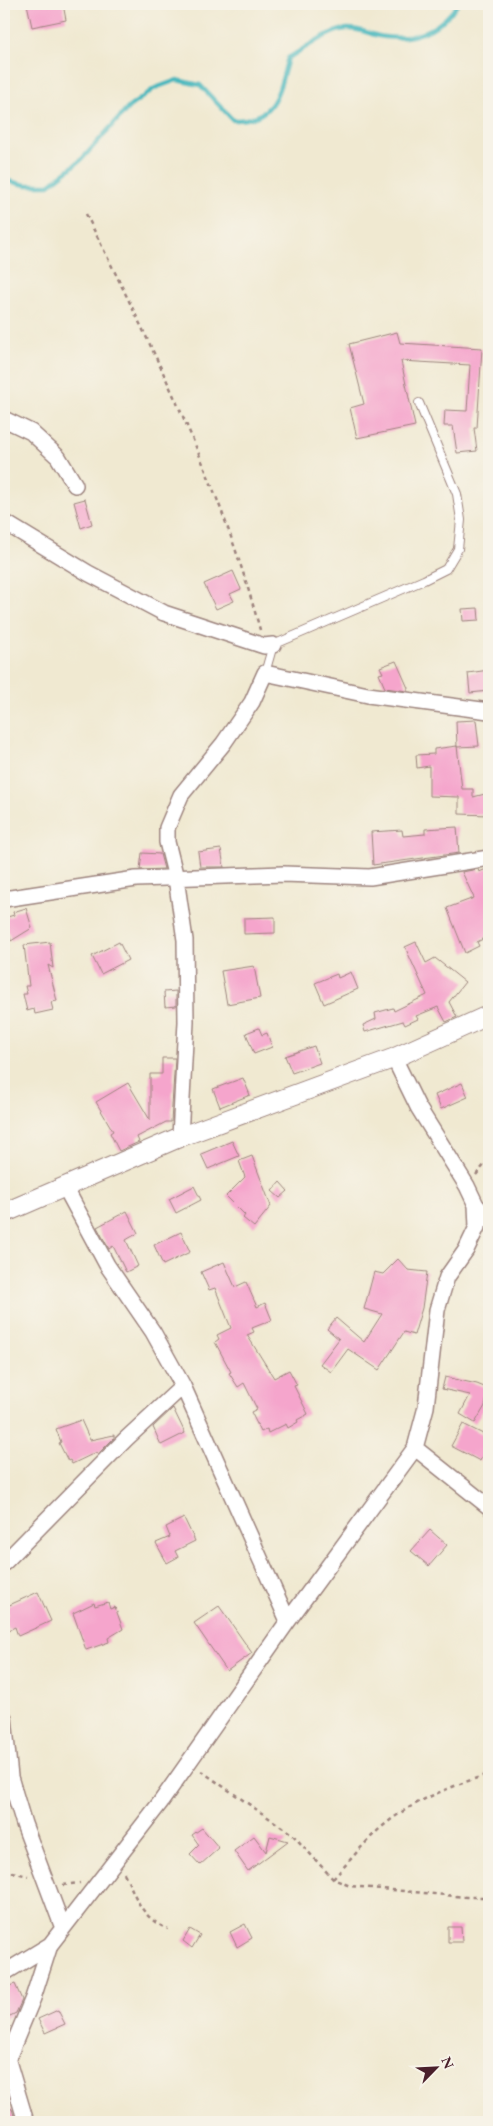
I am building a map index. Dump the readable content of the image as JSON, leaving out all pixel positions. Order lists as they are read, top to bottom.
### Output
{
  "north": "top right"
}
